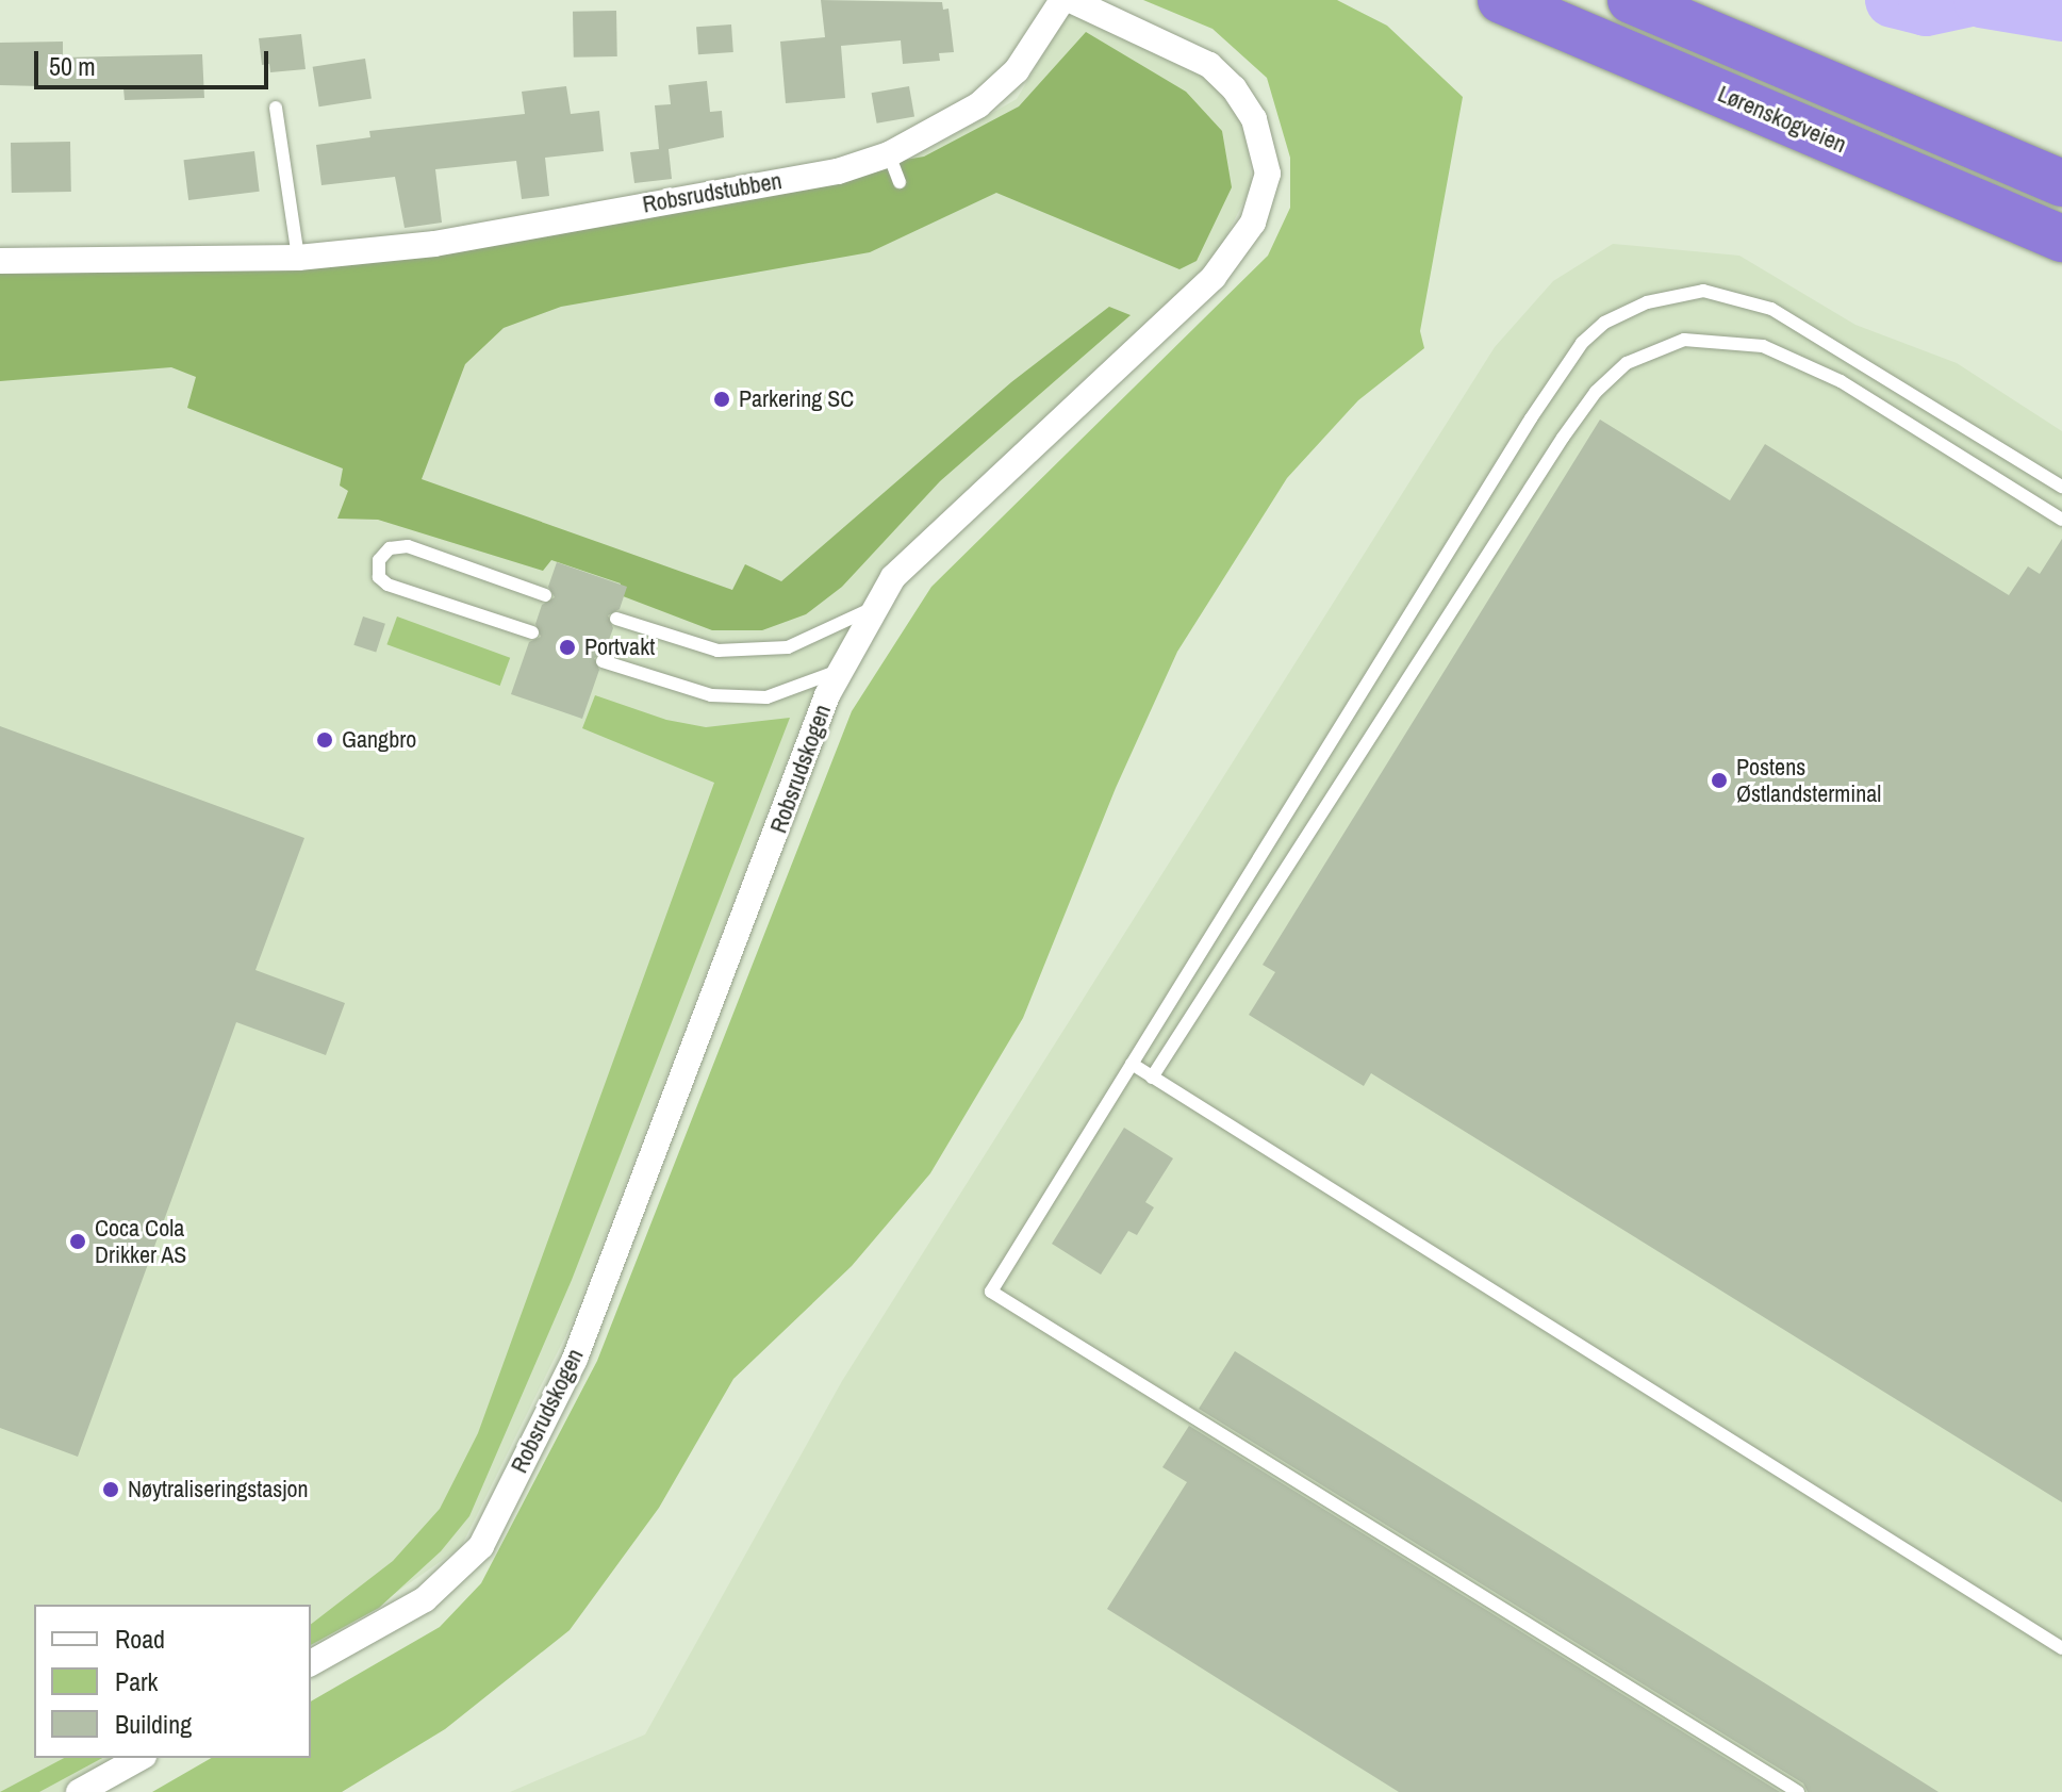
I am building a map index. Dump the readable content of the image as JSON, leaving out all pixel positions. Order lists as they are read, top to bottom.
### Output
{
  "streets": {
    "highway": ["Lørenskogveien"],
    "street": ["Robsrudstubben", "Robsrudskogen"]
  },
  "places": [
    "Parkering SC",
    "Portvakt",
    "Gangbro",
    "Postens Østlandsterminal",
    "Coca Cola Drikker AS",
    "Nøytraliseringstasjon"
  ],
  "legend": ["Road", "Park", "Building"],
  "scale_bar": "50 m"
}
